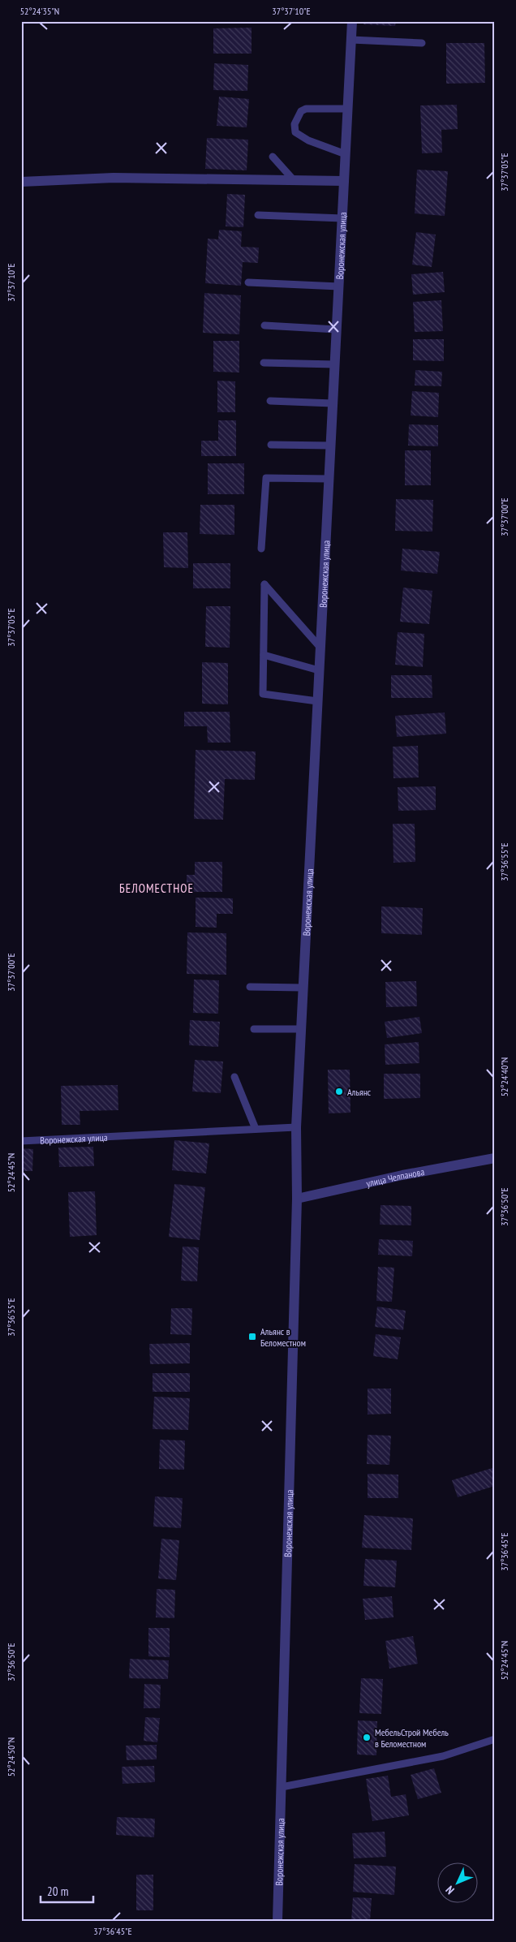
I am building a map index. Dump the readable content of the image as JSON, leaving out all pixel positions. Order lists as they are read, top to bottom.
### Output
{
  "streets": {
    "street": ["Воронежская улица", "улица Челпанова"]
  },
  "crossings": [
    ["Воронежская улица", "улица Челпанова"]
  ],
  "districts": ["БЕЛОМЕСТНОЕ"],
  "places": {
    "other": ["Альянс", "МебельСтрой Мебель в Беломестном"],
    "transit": ["Альянс в Беломестном"]
  },
  "scale_bar": "20 m",
  "north": "bottom left",
  "coordinates": [
    "52°24'35\"N",
    "37°37'10\"E",
    "37°37'05\"E",
    "37°37'00\"E",
    "37°36'55\"E",
    "52°24'40\"N",
    "52°24'45\"N",
    "37°36'50\"E",
    "37°36'45\"E",
    "52°24'50\"N"
  ]
}
